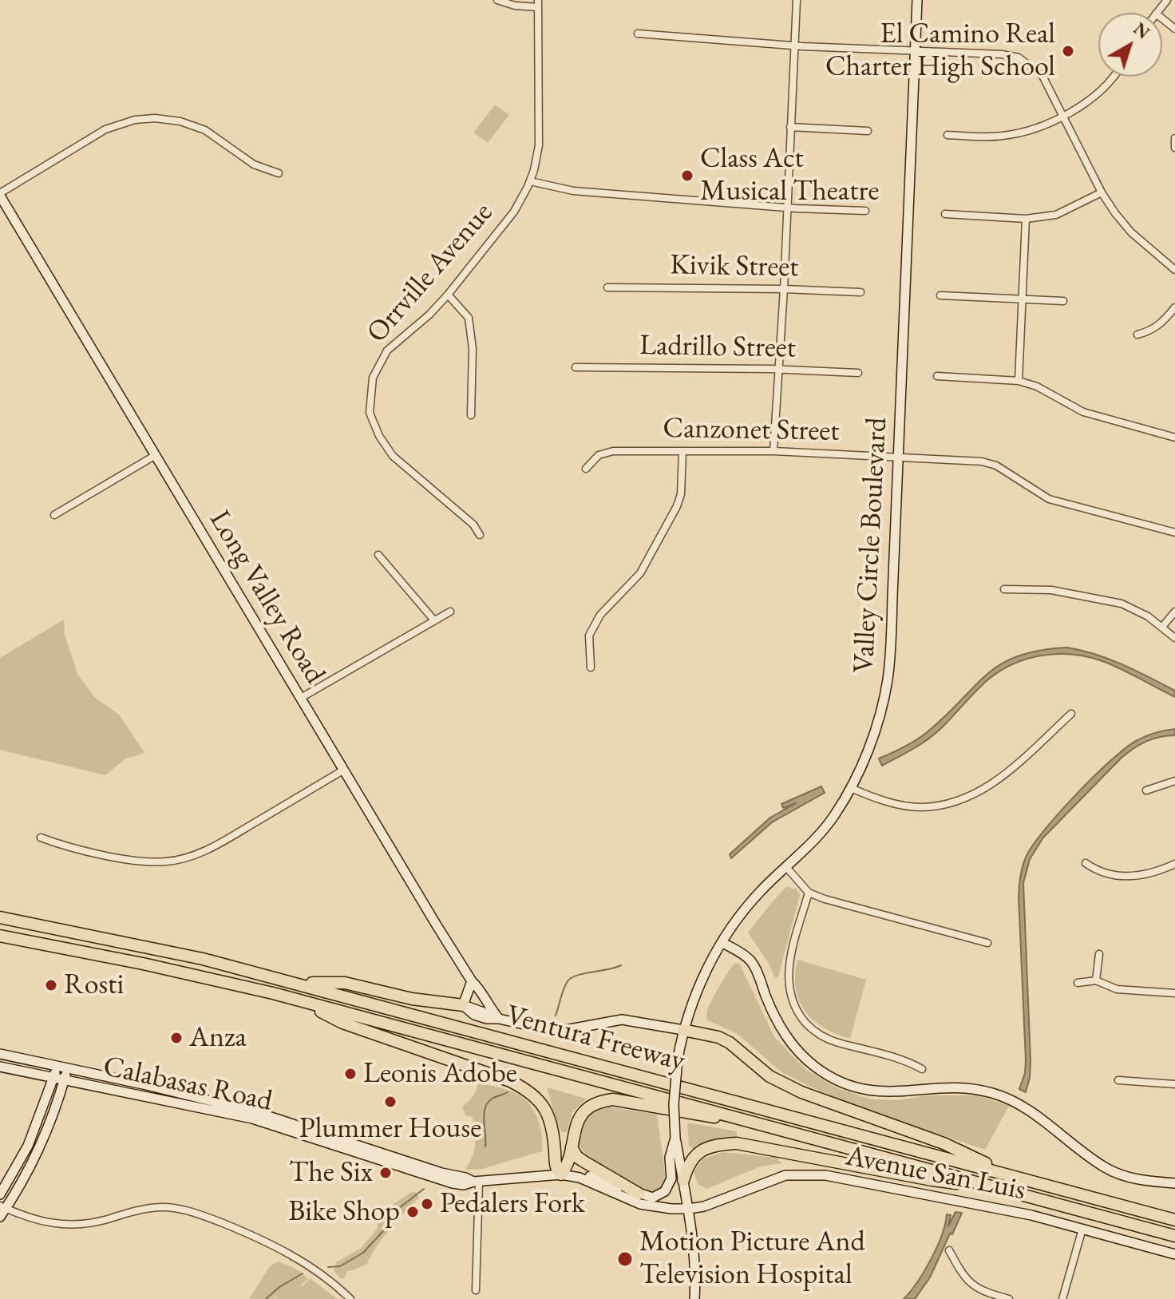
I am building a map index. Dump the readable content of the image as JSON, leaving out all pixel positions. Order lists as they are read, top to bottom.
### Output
{
  "streets": {
    "highway": ["Ventura Freeway"],
    "main road": [
      "Valley Circle Boulevard",
      "Long Valley Road",
      "Calabasas Road",
      "Avenue San Luis"
    ],
    "street": [
      "Kivik Street",
      "Orrville Avenue",
      "Ladrillo Street",
      "Canzonet Street"
    ]
  },
  "crossings": [
    ["Canzonet Street", "Valley Circle Boulevard"],
    ["Calabasas Road", "Avenue San Luis"]
  ],
  "places": [
    "El Camino Real Charter High School",
    "Class Act Musical Theatre",
    "Rosti",
    "Anza",
    "Leonis Adobe",
    "Plummer House",
    "The Six",
    "Pedalers Fork",
    "Bike Shop",
    "Motion Picture And Television Hospital"
  ],
  "north": "top right"
}
